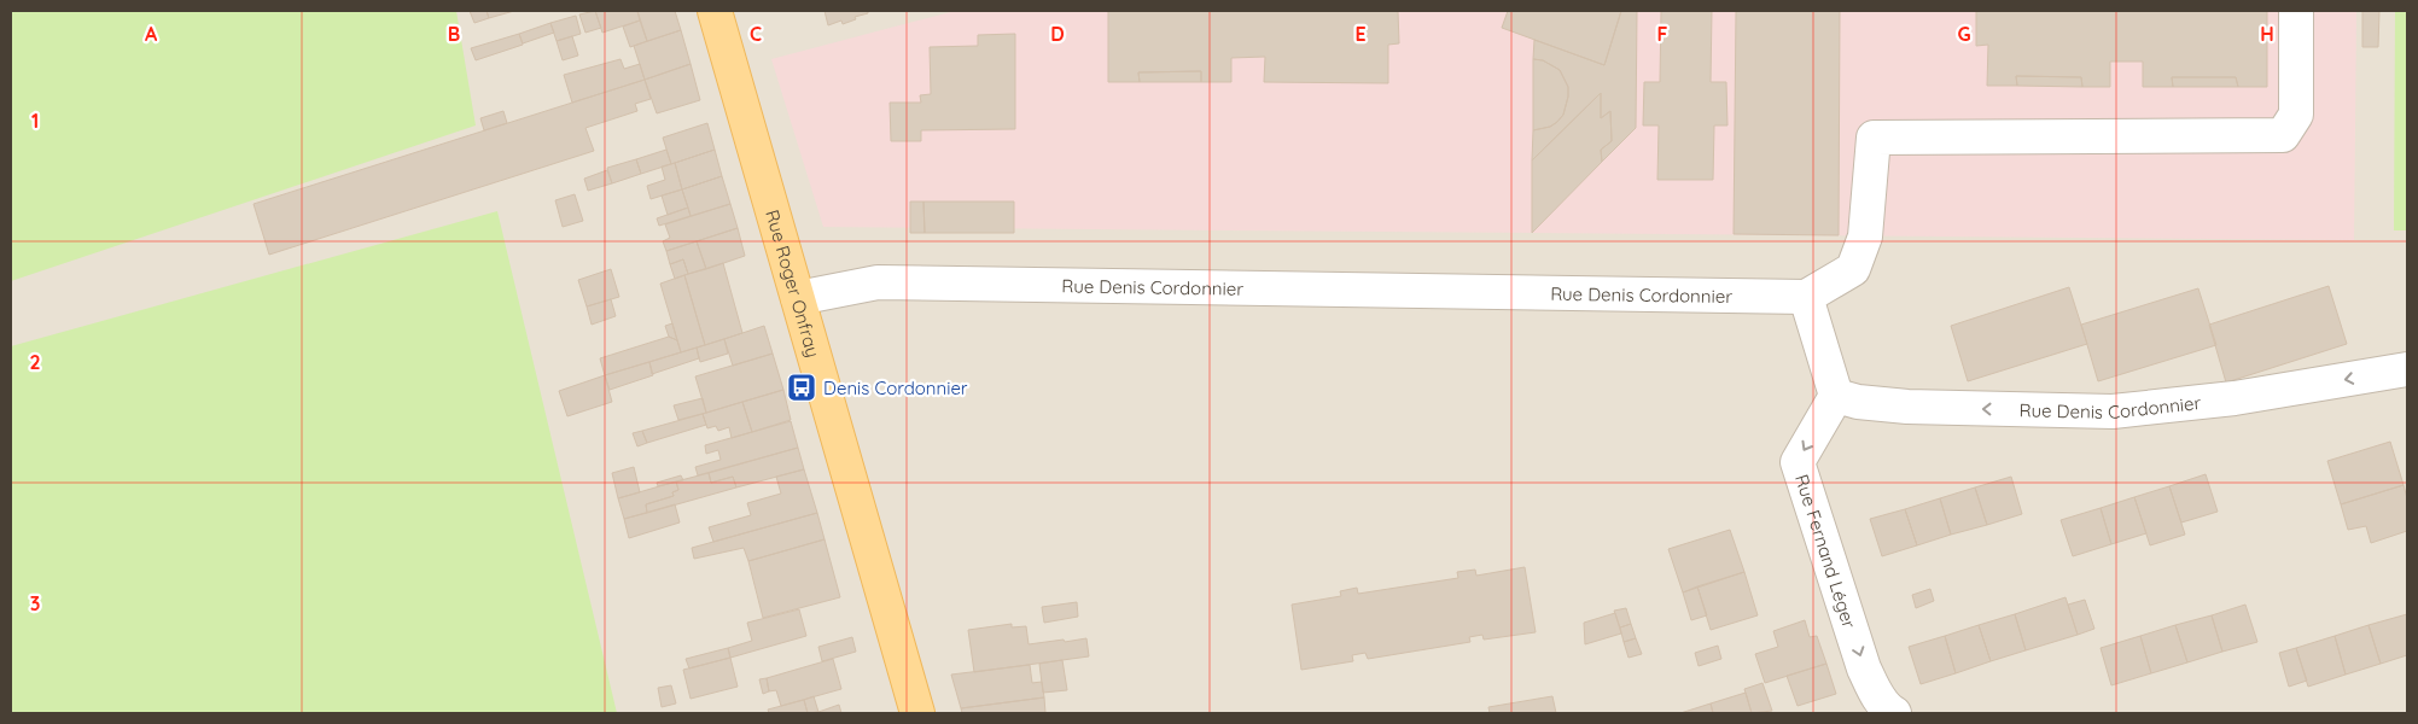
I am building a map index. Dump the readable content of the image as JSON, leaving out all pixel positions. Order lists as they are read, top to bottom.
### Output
{
  "streets": {
    "main road": ["Rue Roger Onfray"],
    "street": ["Rue Denis Cordonnier", "Rue Fernand Léger"]
  },
  "crossings": [
    ["Rue Roger Onfray", "Rue Denis Cordonnier"],
    ["Rue Denis Cordonnier", "Rue Fernand Léger"]
  ],
  "one_way": ["Rue Denis Cordonnier", "Rue Fernand Léger"],
  "places": {
    "bus stop": ["Denis Cordonnier"]
  },
  "grid": {
    "columns": [
      "A",
      "B",
      "C",
      "D",
      "E",
      "F",
      "G",
      "H"
    ],
    "rows": ["1", "2", "3"]
  }
}
